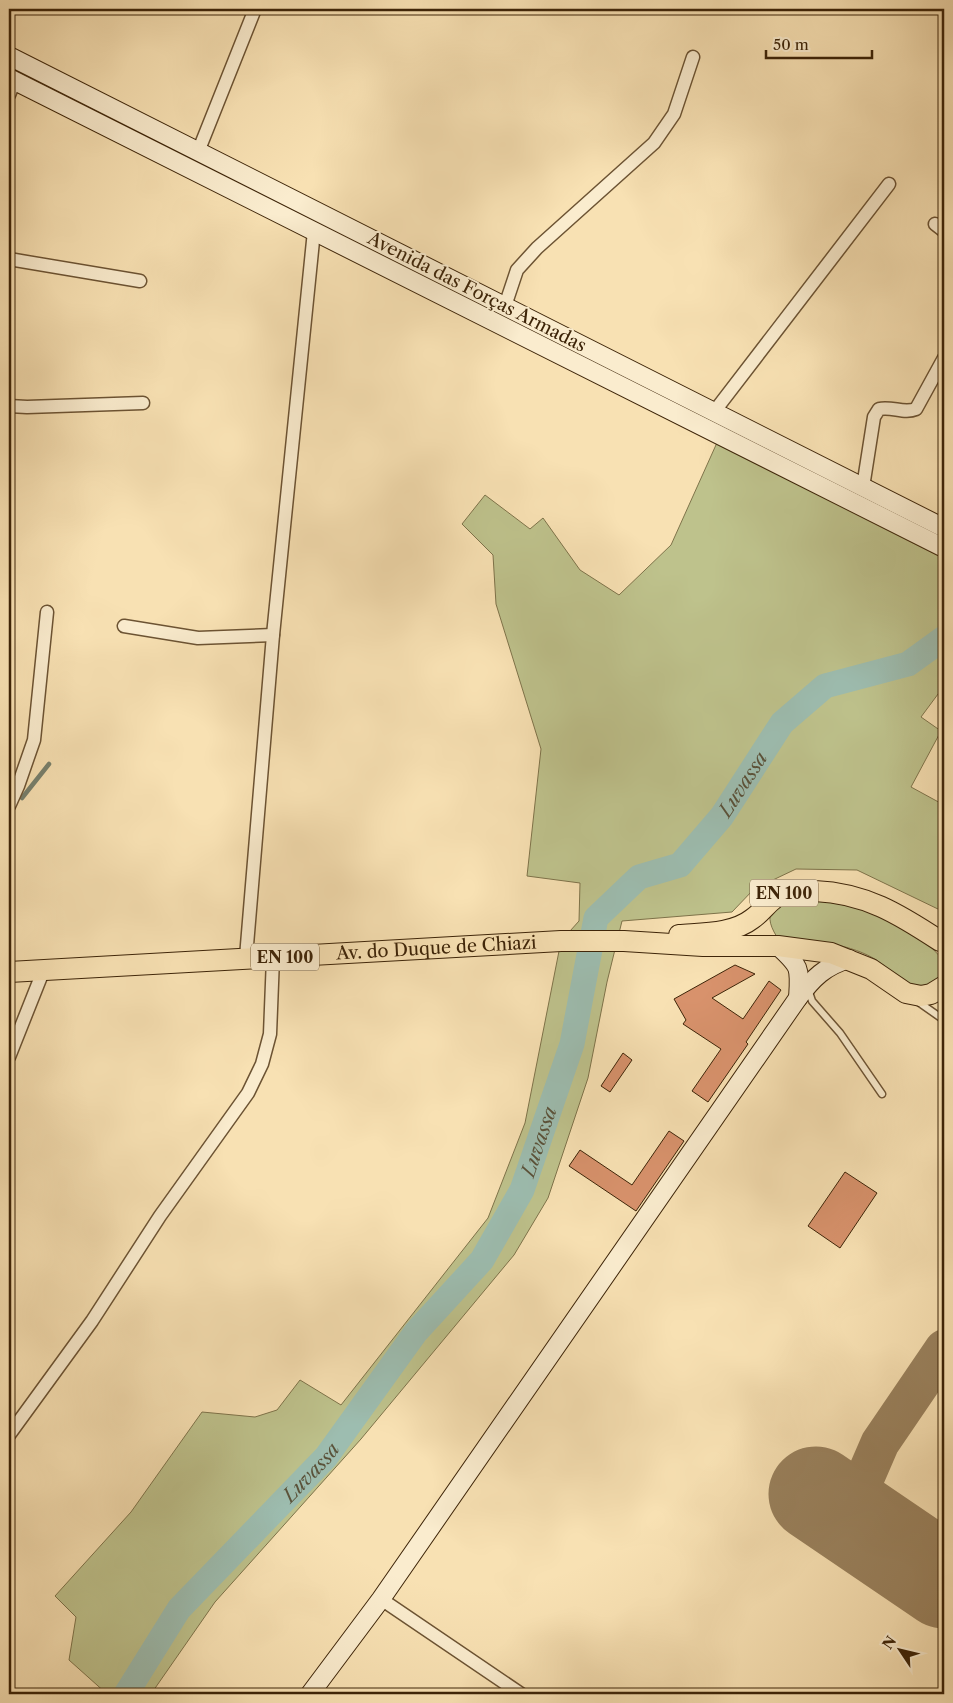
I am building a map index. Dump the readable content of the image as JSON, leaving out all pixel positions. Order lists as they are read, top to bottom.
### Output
{
  "streets": {
    "main road": ["Avenida das Forças Armadas", "EN 100", "Av. do Duque de Chiazi"]
  },
  "crossings": [
    ["EN 100", "Av. do Duque de Chiazi"]
  ],
  "water": ["Luvassa"],
  "scale_bar": "50 m",
  "north": "top left"
}
